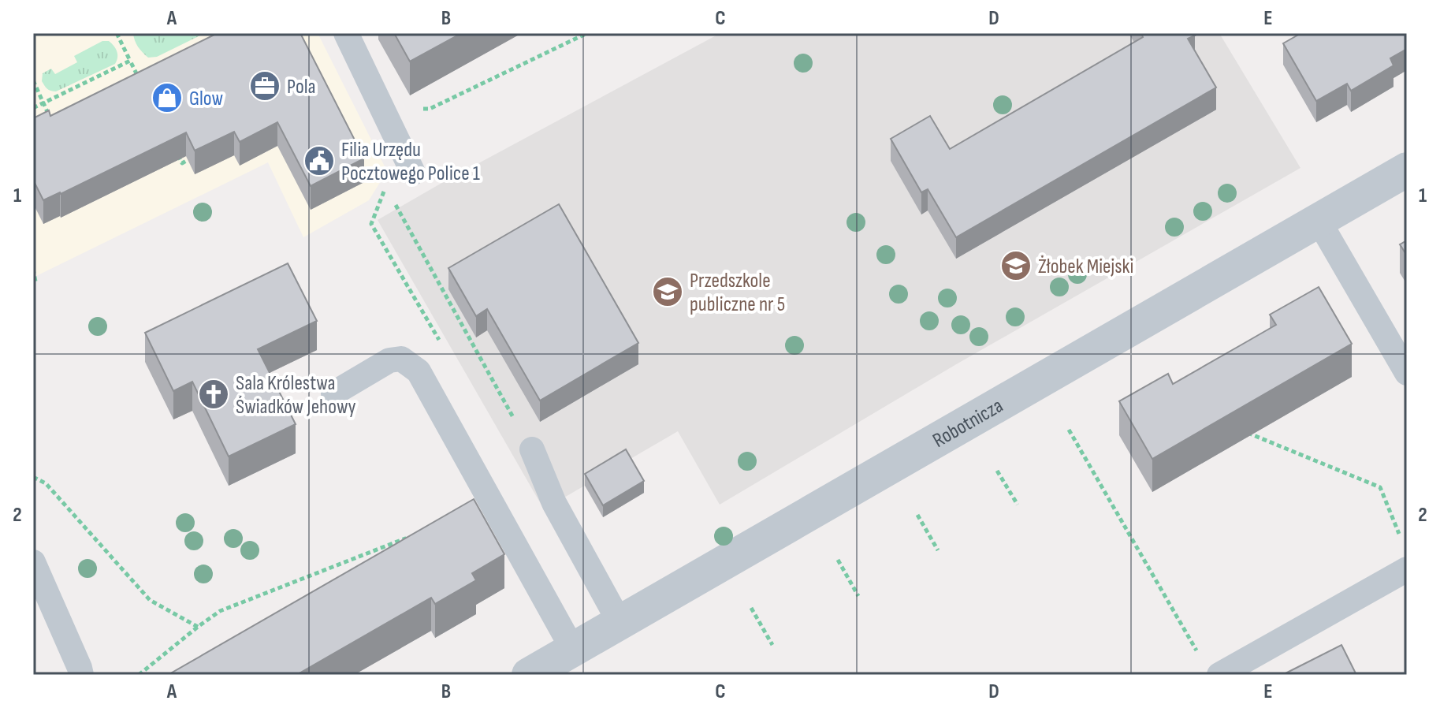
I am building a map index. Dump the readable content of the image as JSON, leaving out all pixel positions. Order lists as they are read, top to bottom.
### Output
{
  "streets": {
    "street": ["Robotnicza"]
  },
  "places": {
    "office": ["Pola"],
    "shop": ["Glow"],
    "public building": ["Filia Urzędu Pocztowego Police 1"],
    "school or university": ["Żłobek Miejski", "Przedszkole publiczne nr 5"],
    "church": ["Sala Królestwa Świadków Jehowy"]
  },
  "grid": {
    "columns": [
      "A",
      "B",
      "C",
      "D",
      "E"
    ],
    "rows": ["1", "2"]
  }
}
